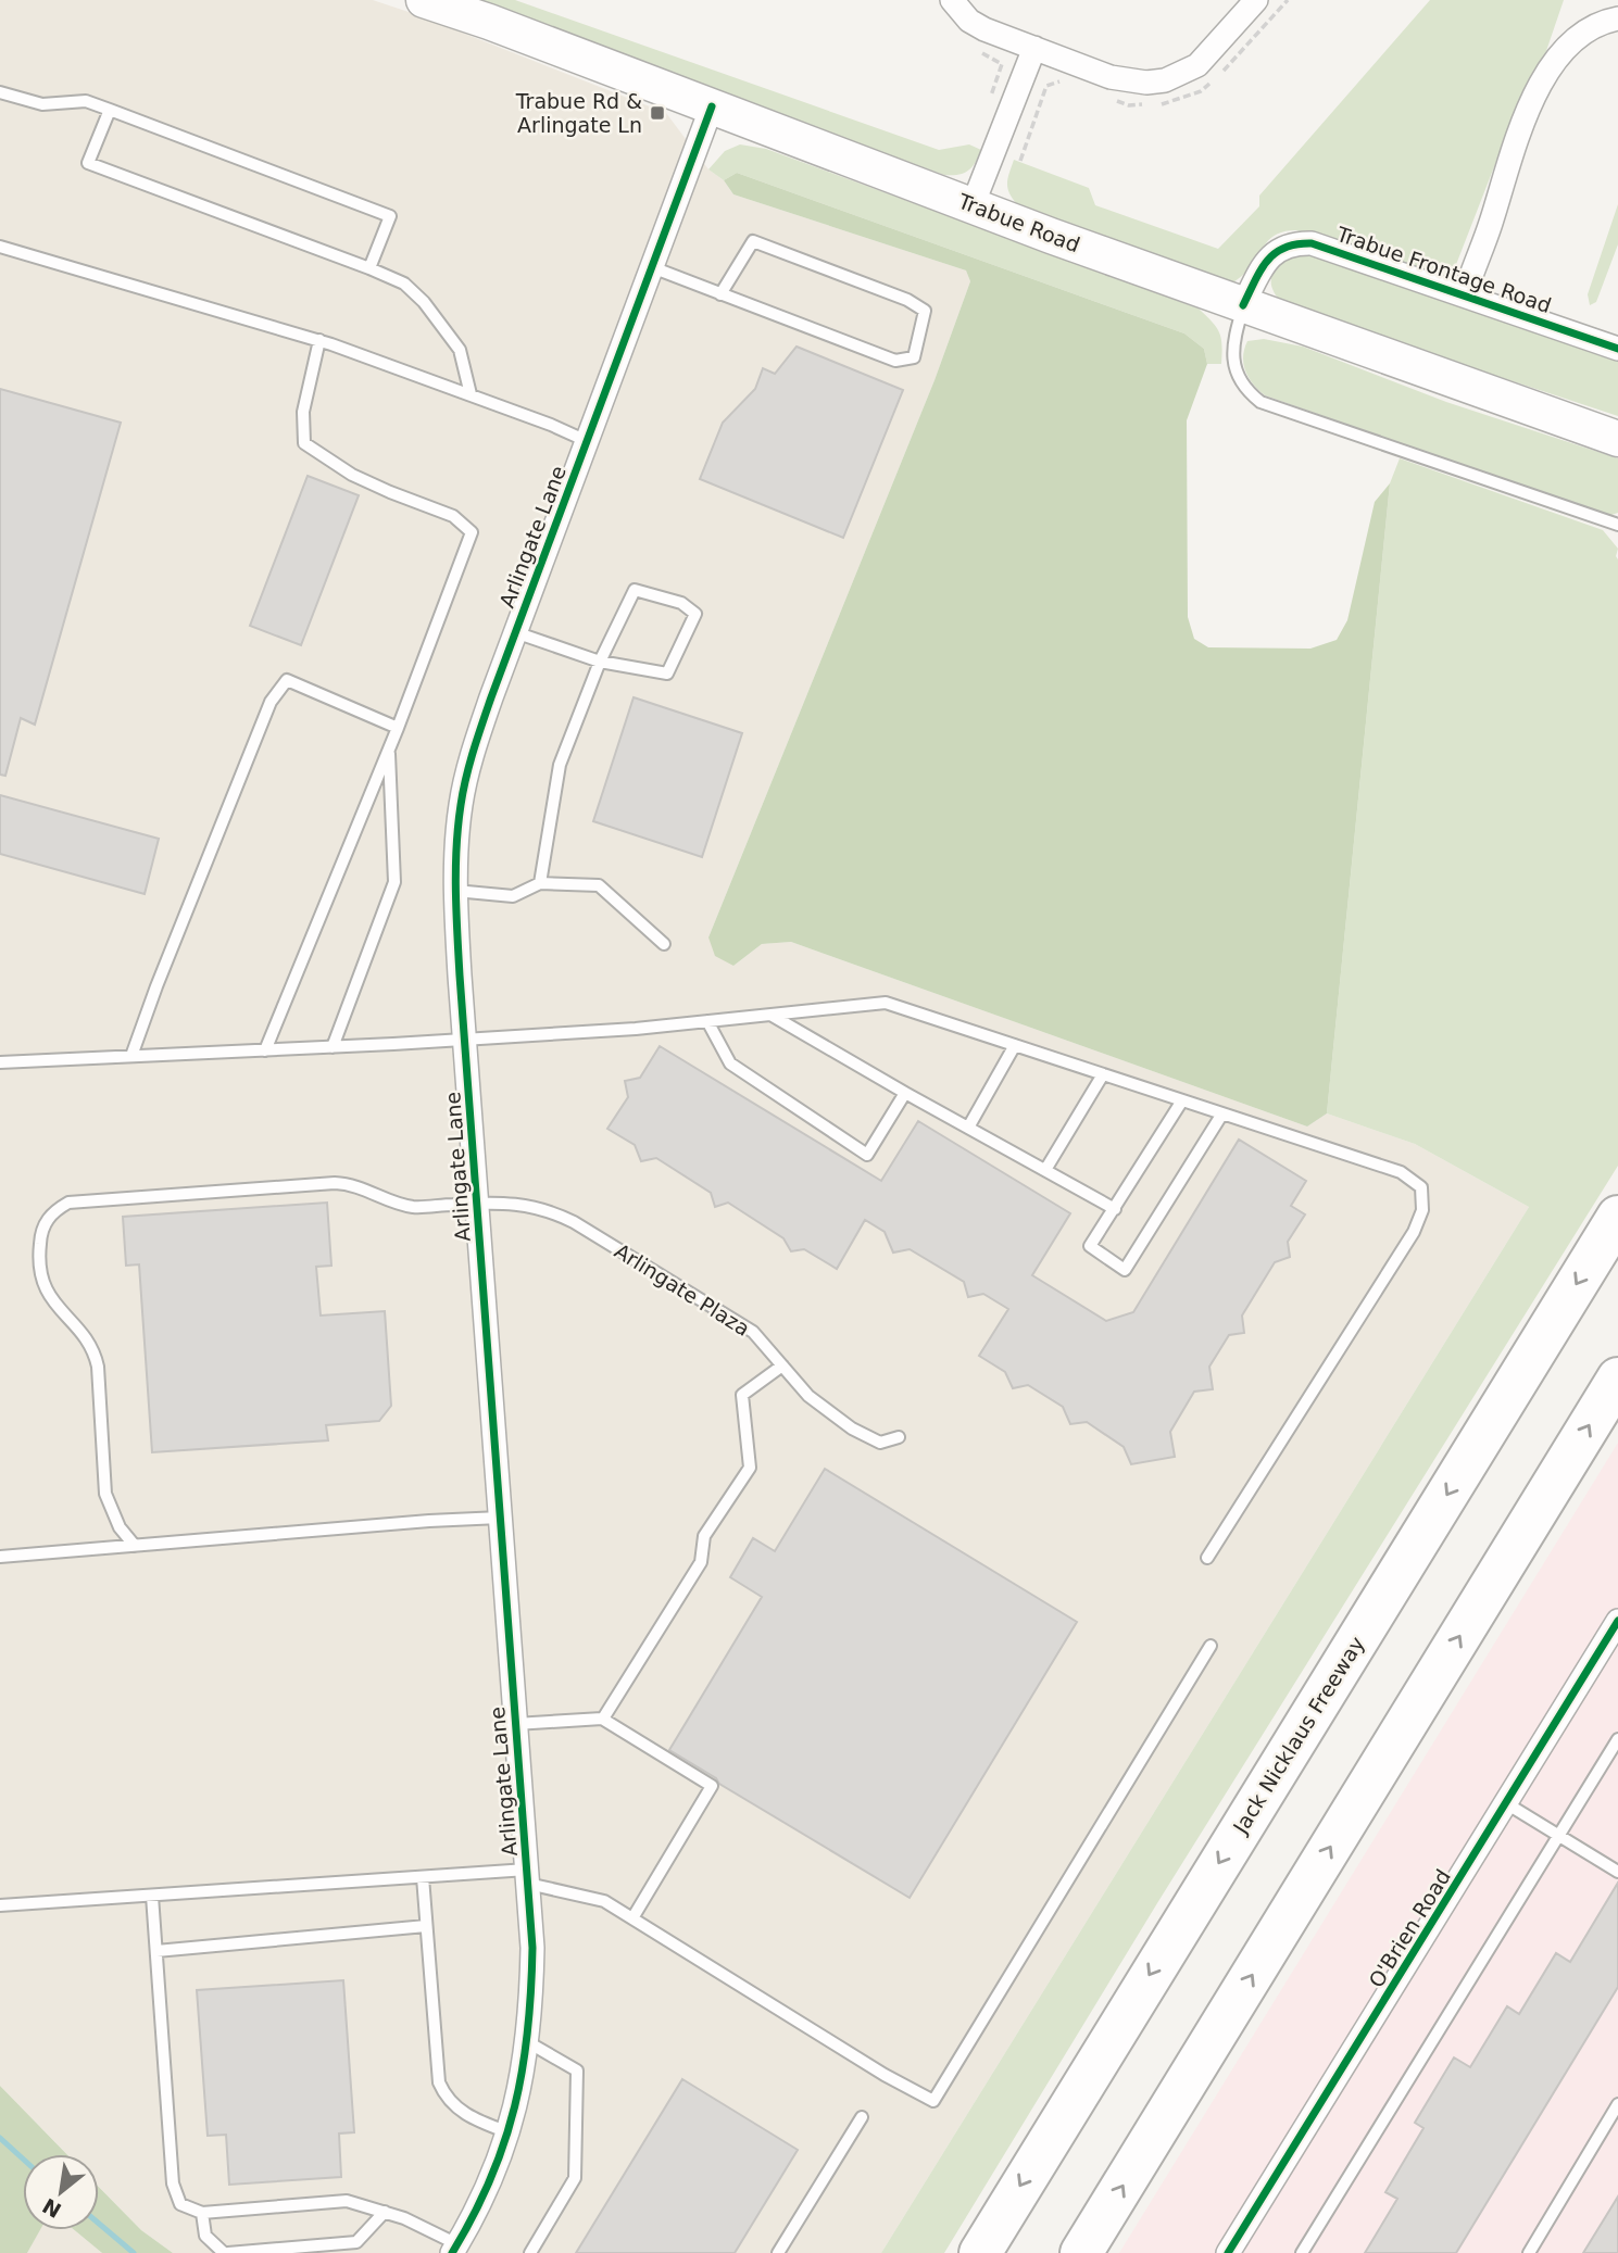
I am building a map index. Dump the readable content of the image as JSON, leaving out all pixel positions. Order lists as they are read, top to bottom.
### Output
{
  "streets": {
    "highway": ["Jack Nicklaus Freeway"],
    "main road": ["Trabue Road"],
    "street": ["Trabue Frontage Road", "Arlingate Lane", "O'Brien Road"],
    "lane": ["Arlingate Plaza"]
  },
  "crossings": [
    ["Trabue Road", "Trabue Frontage Road"],
    ["Trabue Road", "Arlingate Lane"],
    ["Arlingate Lane", "Arlingate Plaza"]
  ],
  "places": {
    "transit": ["Trabue Rd & Arlingate Ln"]
  },
  "north": "bottom left"
}
